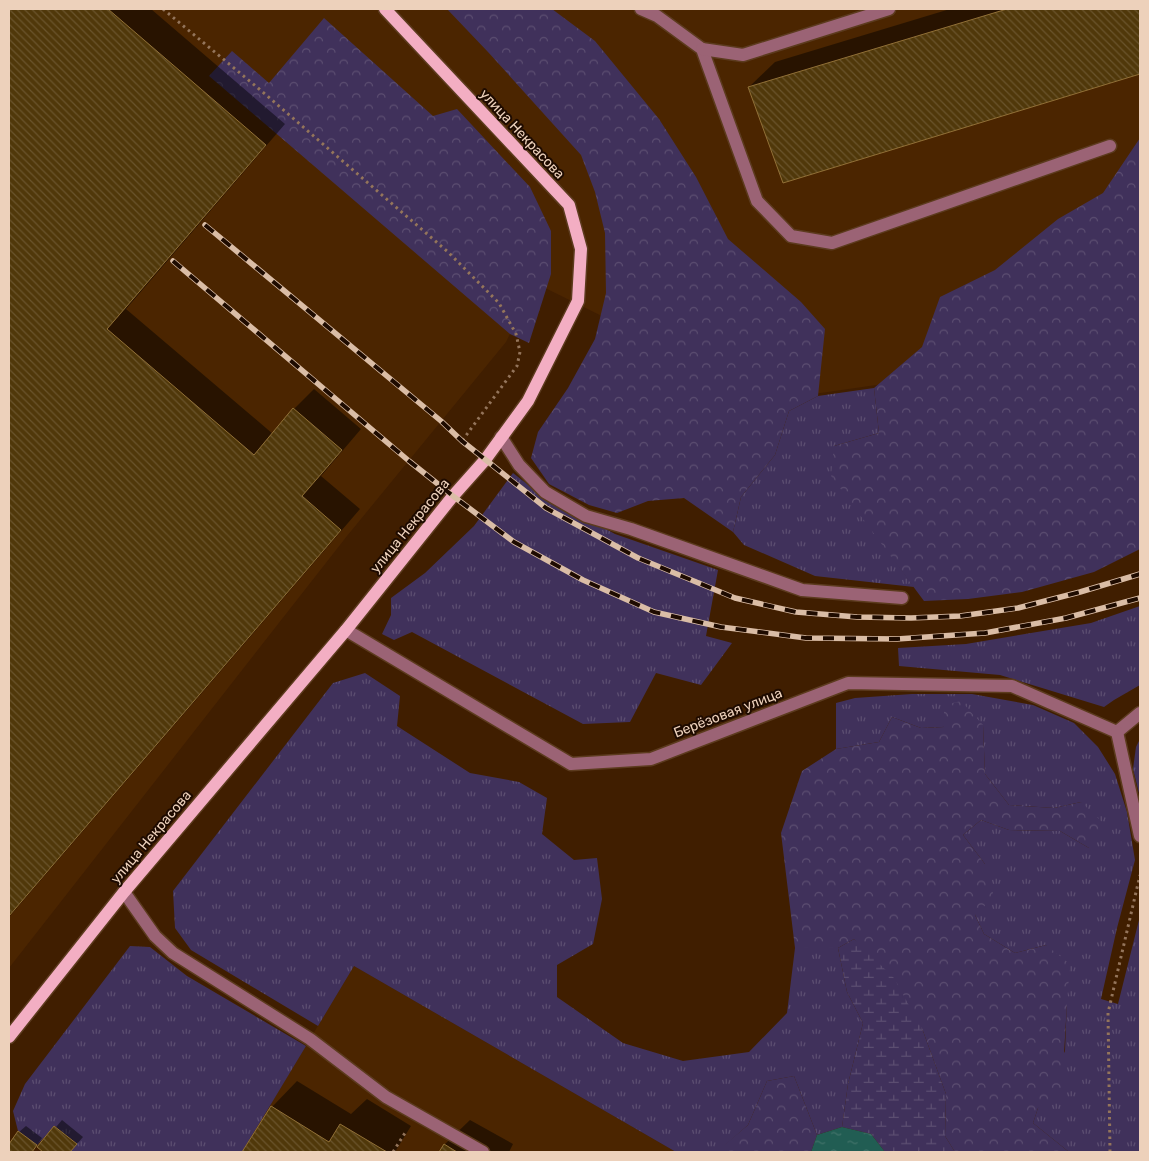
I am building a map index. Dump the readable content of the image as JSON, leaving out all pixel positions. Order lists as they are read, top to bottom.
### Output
{
  "streets": {
    "main road": ["улица Некрасова"],
    "street": ["Берёзовая улица"]
  },
  "crossings": [
    ["улица Некрасова", "Берёзовая улица"]
  ]
}
